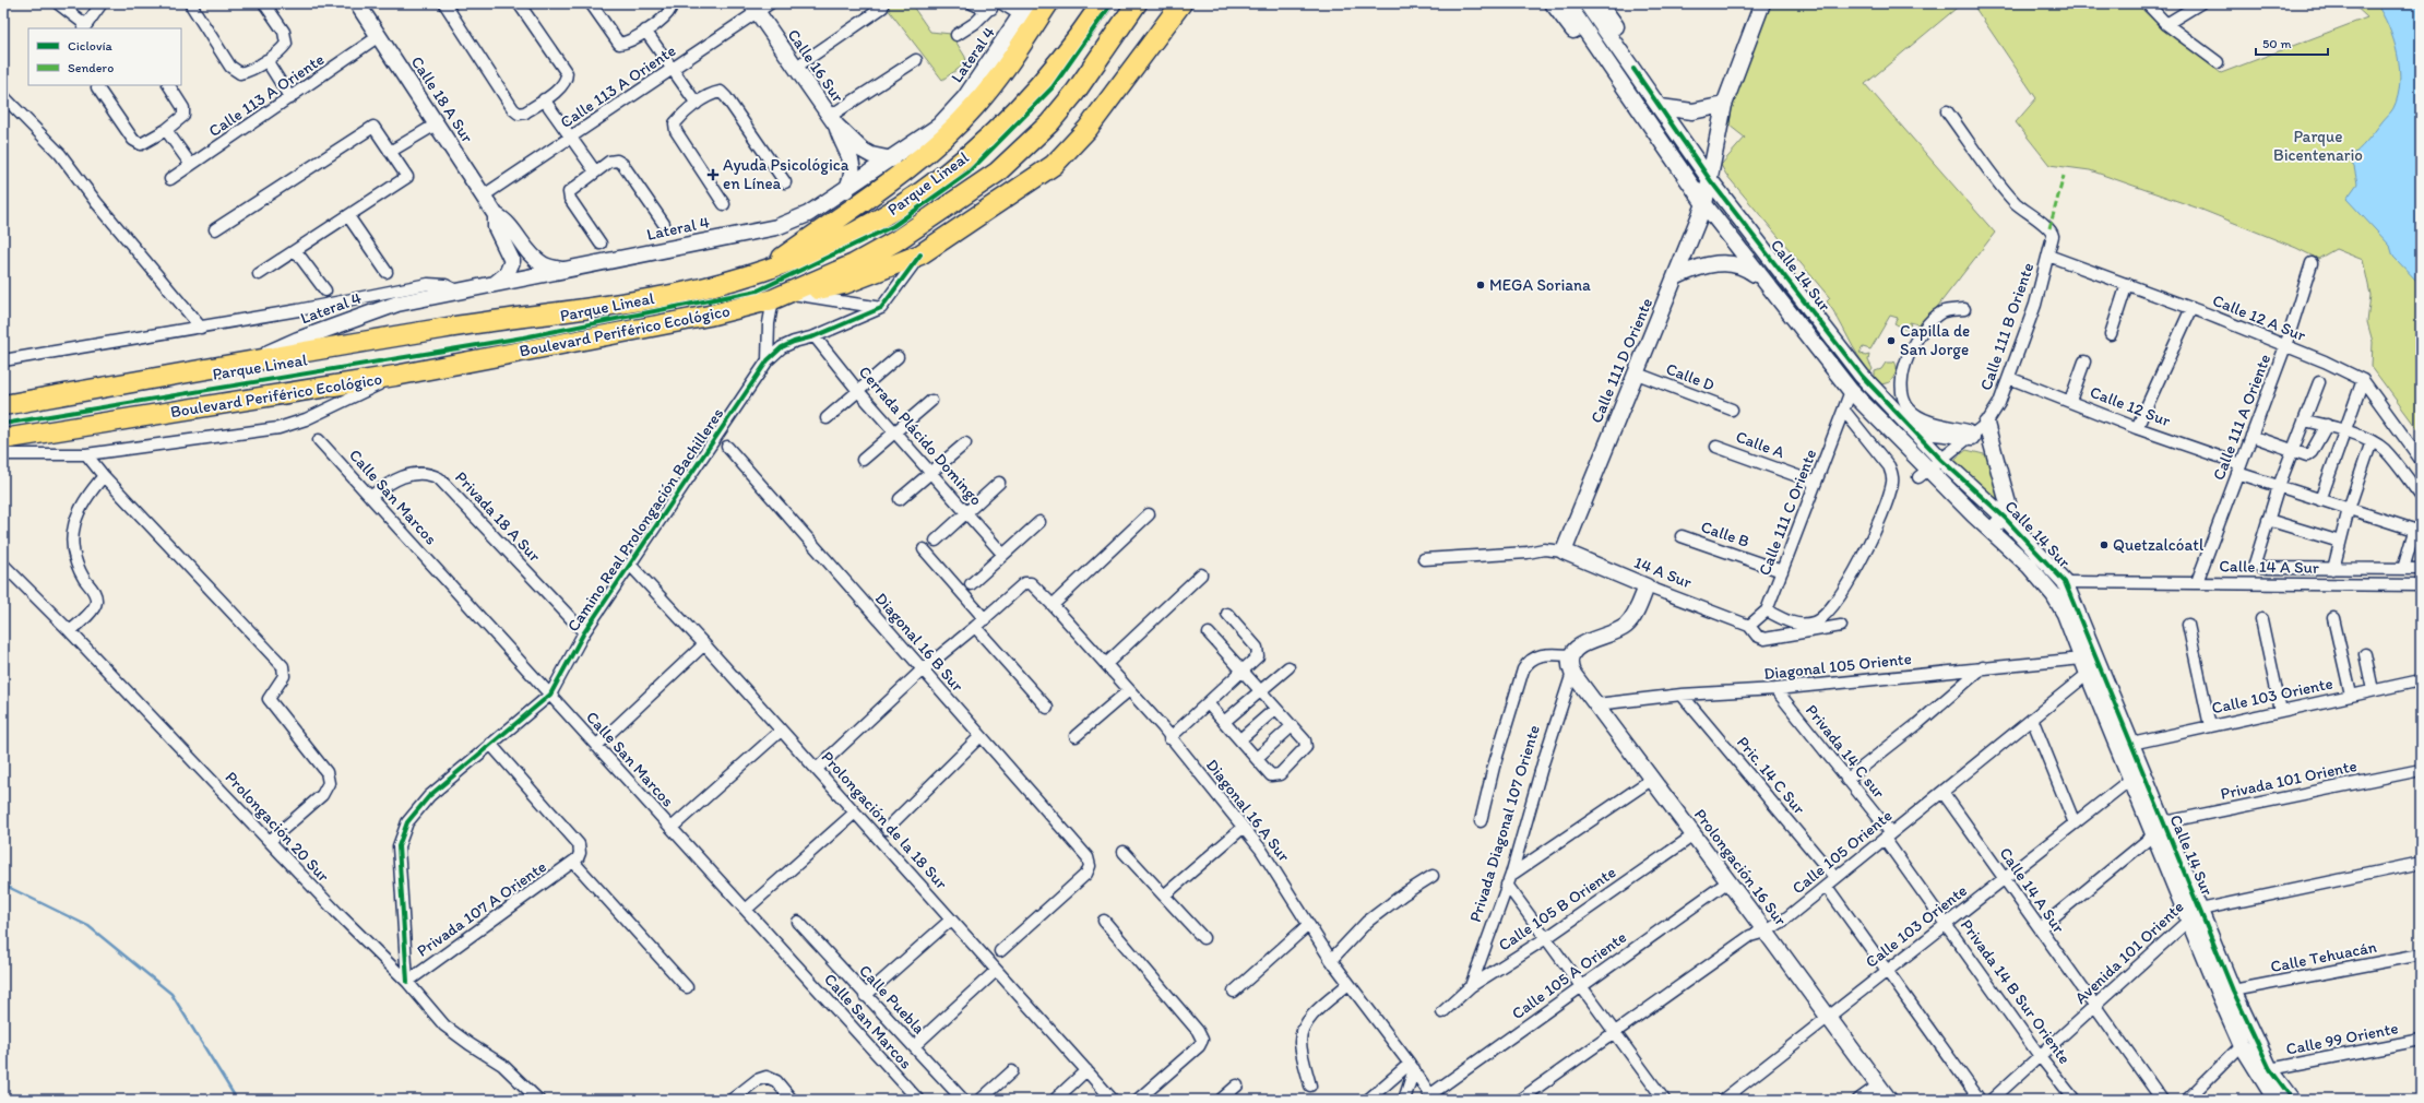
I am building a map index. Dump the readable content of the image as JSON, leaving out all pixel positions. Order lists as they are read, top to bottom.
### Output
{
  "streets": {
    "highway": ["Boulevard Periférico Ecológico"],
    "main road": [
      "Lateral 4",
      "Calle 16 Sur",
      "Calle 18 A Sur",
      "Calle 14 Sur",
      "Calle 111 D Oriente",
      "14 A Sur",
      "Prolongación 16 Sur"
    ],
    "street": [
      "Calle 113 A Oriente",
      "Calle 12 A Sur",
      "Calle 111 B Oriente",
      "Calle D",
      "Calle 12 Sur",
      "Calle 111 A Oriente",
      "Cerrada Plácido Domingo",
      "Calle A",
      "Calle San Marcos",
      "Calle 111 C Oriente",
      "Privada 18 A Sur",
      "Camino Real Prolongación Bachilleres",
      "Calle B",
      "Calle 14 A Sur",
      "Diagonal 16 B Sur",
      "Diagonal 105 Oriente",
      "Calle 103 Oriente",
      "Privada 14 C sur",
      "Pric. 14 C Sur",
      "Privada 101 Oriente",
      "Diagonal 16 A Sur",
      "Prolongación de la 18 Sur",
      "Privada Diagonal 107 Oriente",
      "Prolongación 20 Sur",
      "Calle 105 Oriente",
      "Privada 107 A Oriente",
      "Calle 105 B Oriente",
      "Avenida 101 Oriente",
      "Calle Tehuacán",
      "Calle 105 A Oriente",
      "Privada 14 B Sur Oriente",
      "Calle Puebla",
      "Calle 99 Oriente"
    ],
    "cycle path": ["Parque Lineal"]
  },
  "crossings": [
    ["Lateral 4", "Calle 16 Sur"],
    ["Lateral 4", "Calle 18 A Sur"],
    ["Lateral 4", "Boulevard Periférico Ecológico"],
    ["Calle 16 Sur", "Calle 113 A Oriente"],
    ["Calle 113 A Oriente", "Calle 18 A Sur"],
    ["Calle 14 Sur", "Calle 111 B Oriente"],
    ["Calle 14 Sur", "Calle 111 D Oriente"],
    ["Calle 14 Sur", "Calle 111 C Oriente"],
    ["Calle 14 Sur", "Calle 14 A Sur"],
    ["Calle 14 Sur", "Diagonal 105 Oriente"],
    ["Calle 14 Sur", "Calle 103 Oriente"],
    ["Calle 14 Sur", "Privada 101 Oriente"],
    ["Calle 14 Sur", "Calle 105 Oriente"],
    ["Calle 14 Sur", "Avenida 101 Oriente"],
    ["Calle 14 Sur", "Calle Tehuacán"],
    ["Calle 14 Sur", "Calle 99 Oriente"],
    ["Calle 12 A Sur", "Calle 111 B Oriente"],
    ["Calle 12 A Sur", "Calle 111 A Oriente"],
    ["Calle 111 B Oriente", "Calle 12 Sur"],
    ["Calle 111 D Oriente", "Calle D"],
    ["Calle 111 D Oriente", "14 A Sur"],
    ["Calle 12 Sur", "Calle 111 A Oriente"],
    ["Calle 111 A Oriente", "Calle 14 A Sur"],
    ["Cerrada Plácido Domingo", "Camino Real Prolongación Bachilleres"],
    ["Calle A", "Calle 111 C Oriente"],
    ["Calle San Marcos", "Privada 18 A Sur"],
    ["Calle San Marcos", "Camino Real Prolongación Bachilleres"],
    ["Calle 111 C Oriente", "Calle B"],
    ["Calle 111 C Oriente", "14 A Sur"],
    ["Privada 18 A Sur", "Camino Real Prolongación Bachilleres"],
    ["Camino Real Prolongación Bachilleres", "Prolongación de la 18 Sur"],
    ["Camino Real Prolongación Bachilleres", "Prolongación 20 Sur"],
    ["Camino Real Prolongación Bachilleres", "Privada 107 A Oriente"],
    ["Calle 14 A Sur", "Calle 103 Oriente"],
    ["Calle 14 A Sur", "Calle 105 Oriente"],
    ["Calle 14 A Sur", "Avenida 101 Oriente"],
    ["Diagonal 105 Oriente", "Privada 14 C sur"],
    ["Diagonal 105 Oriente", "Pric. 14 C Sur"],
    ["Diagonal 105 Oriente", "Prolongación 16 Sur"],
    ["Calle 103 Oriente", "Prolongación 16 Sur"],
    ["Calle 103 Oriente", "Privada 14 B Sur Oriente"],
    ["Privada 14 C sur", "Calle 105 Oriente"],
    ["Privada 14 C sur", "Privada 14 B Sur Oriente"],
    ["Pric. 14 C Sur", "Calle 105 Oriente"],
    ["Diagonal 16 A Sur", "Calle 105 A Oriente"],
    ["Privada Diagonal 107 Oriente", "Prolongación 16 Sur"],
    ["Privada Diagonal 107 Oriente", "Calle 105 B Oriente"],
    ["Prolongación 20 Sur", "Privada 107 A Oriente"],
    ["Calle 105 Oriente", "Prolongación 16 Sur"],
    ["Calle 105 Oriente", "Privada 14 B Sur Oriente"],
    ["Prolongación 16 Sur", "Calle 105 B Oriente"],
    ["Prolongación 16 Sur", "Calle 105 A Oriente"],
    ["Avenida 101 Oriente", "Privada 14 B Sur Oriente"]
  ],
  "parks": ["Parque Bicentenario"],
  "places": {
    "health": ["Ayuda Psicológica en Línea"],
    "other": ["MEGA Soriana", "Capilla de San Jorge", "Quetzalcóatl"]
  },
  "legend": ["Ciclovía", "Sendero"],
  "scale_bar": "50 m"
}
